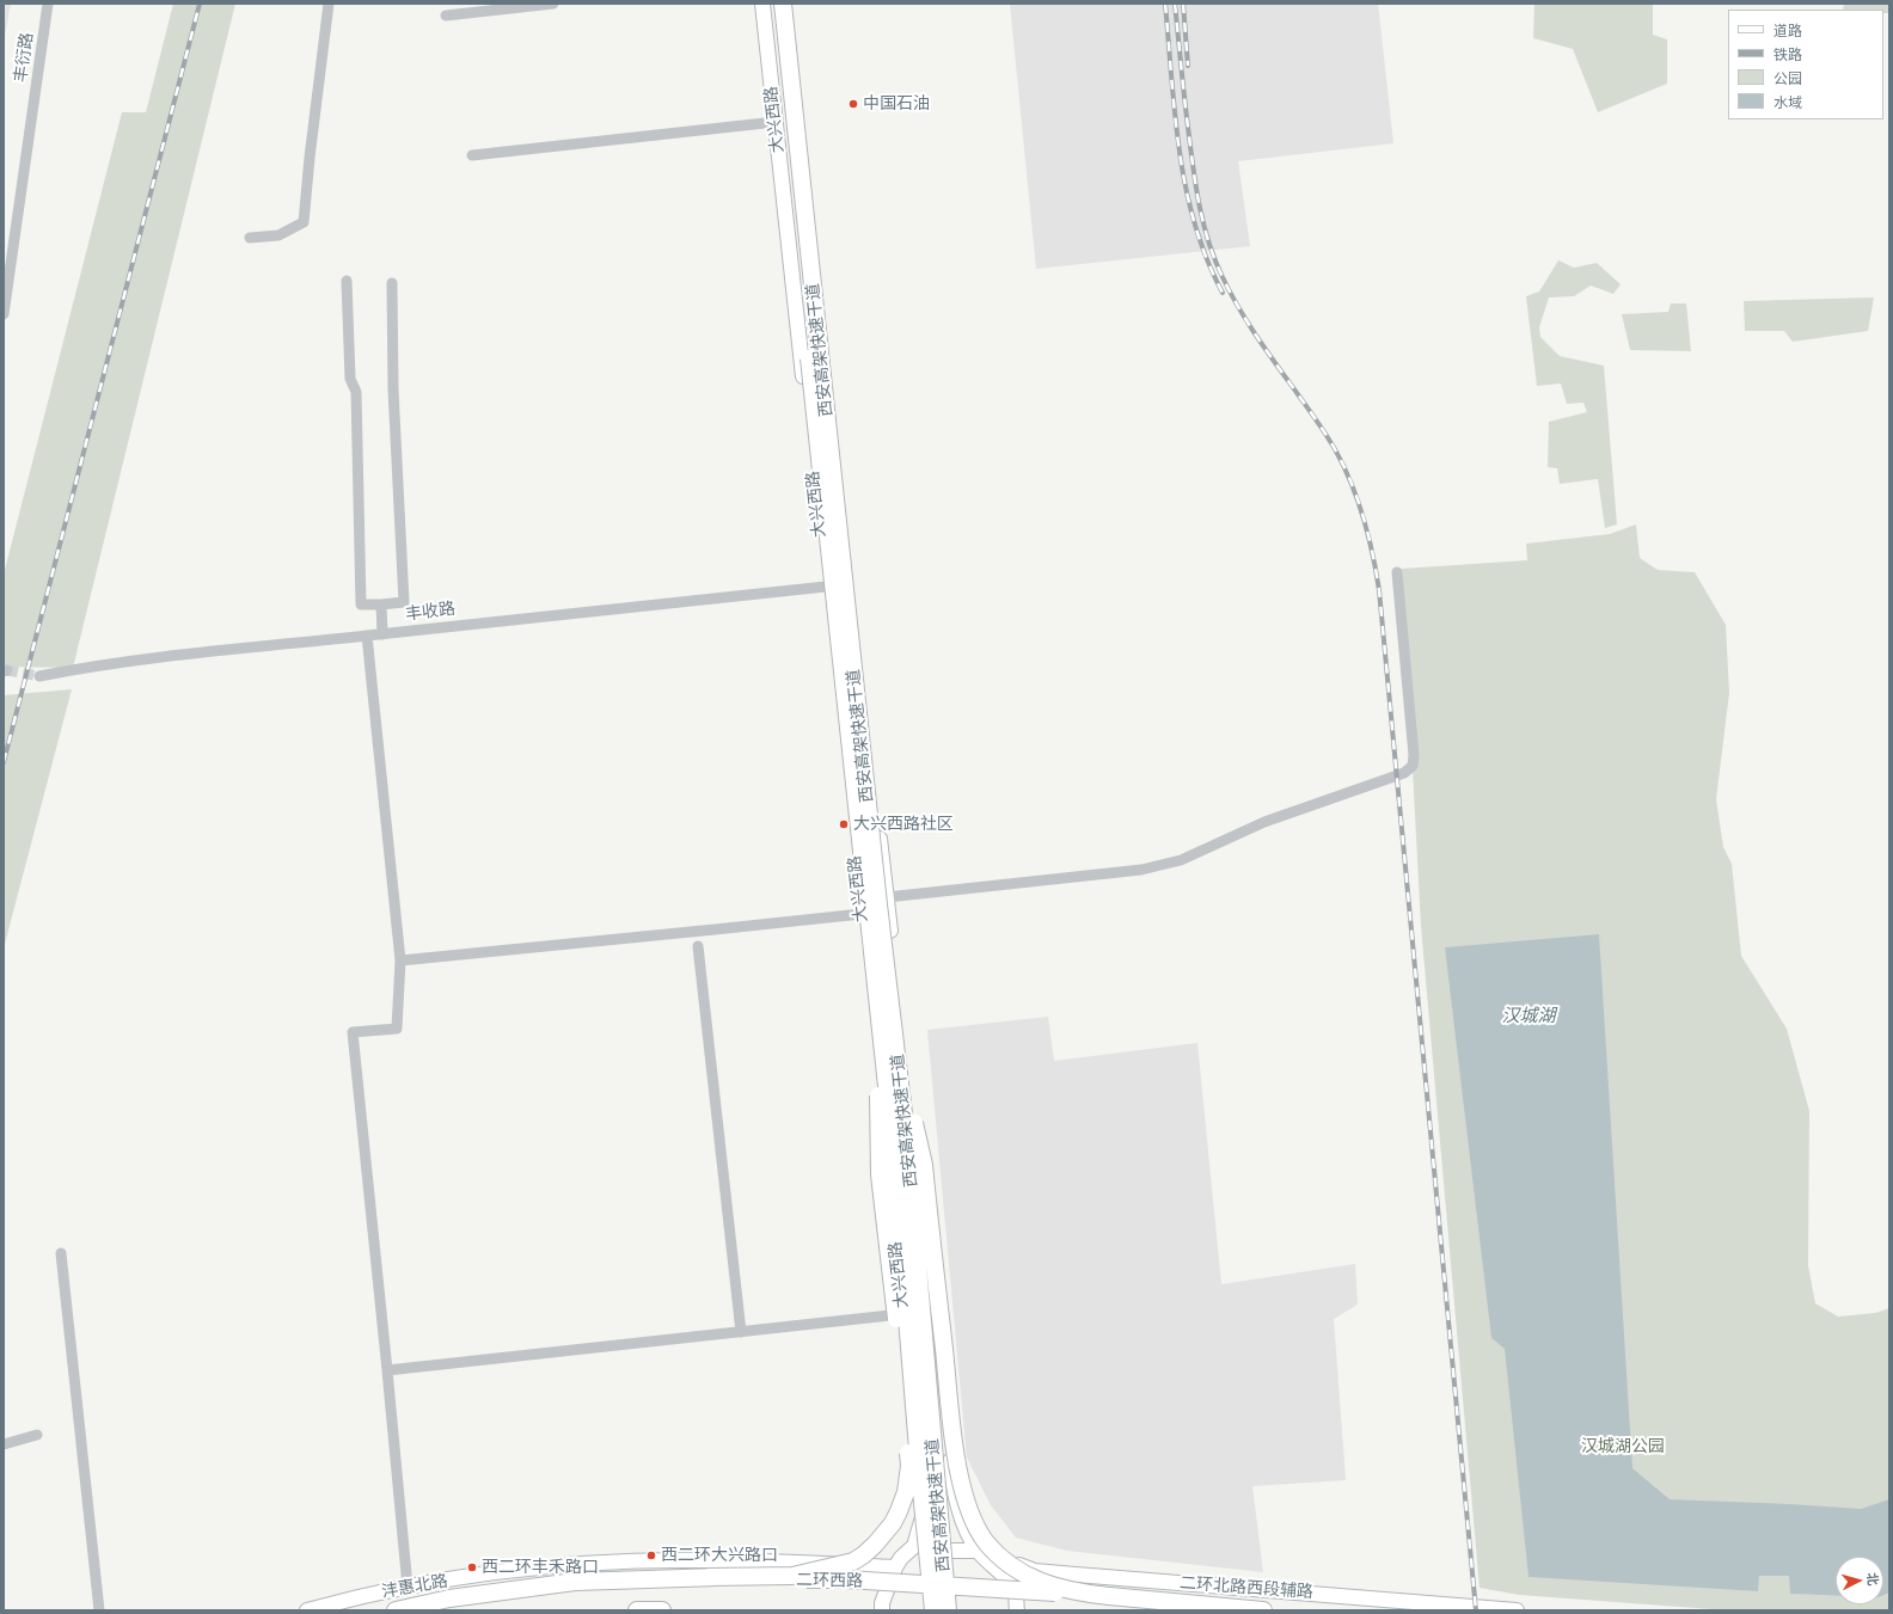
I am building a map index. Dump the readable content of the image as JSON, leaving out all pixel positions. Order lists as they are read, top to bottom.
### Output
{
  "streets": {
    "highway": ["西安高架快速干道", "二环西路"],
    "main road": ["大兴西路", "沣惠北路", "二环北路西段辅路"],
    "street": ["丰衍路", "丰收路"]
  },
  "crossings": [
    ["大兴西路", "丰收路"],
    ["大兴西路", "沣惠北路"],
    ["大兴西路", "二环北路西段辅路"],
    ["沣惠北路", "二环北路西段辅路"]
  ],
  "water": ["汉城湖"],
  "parks": ["汉城湖公园"],
  "places": [
    "中国石油",
    "大兴西路社区",
    "西二环大兴路口",
    "西二环丰禾路口"
  ],
  "legend": [
    "道路",
    "铁路",
    "公园",
    "水域"
  ],
  "north": "right"
}
